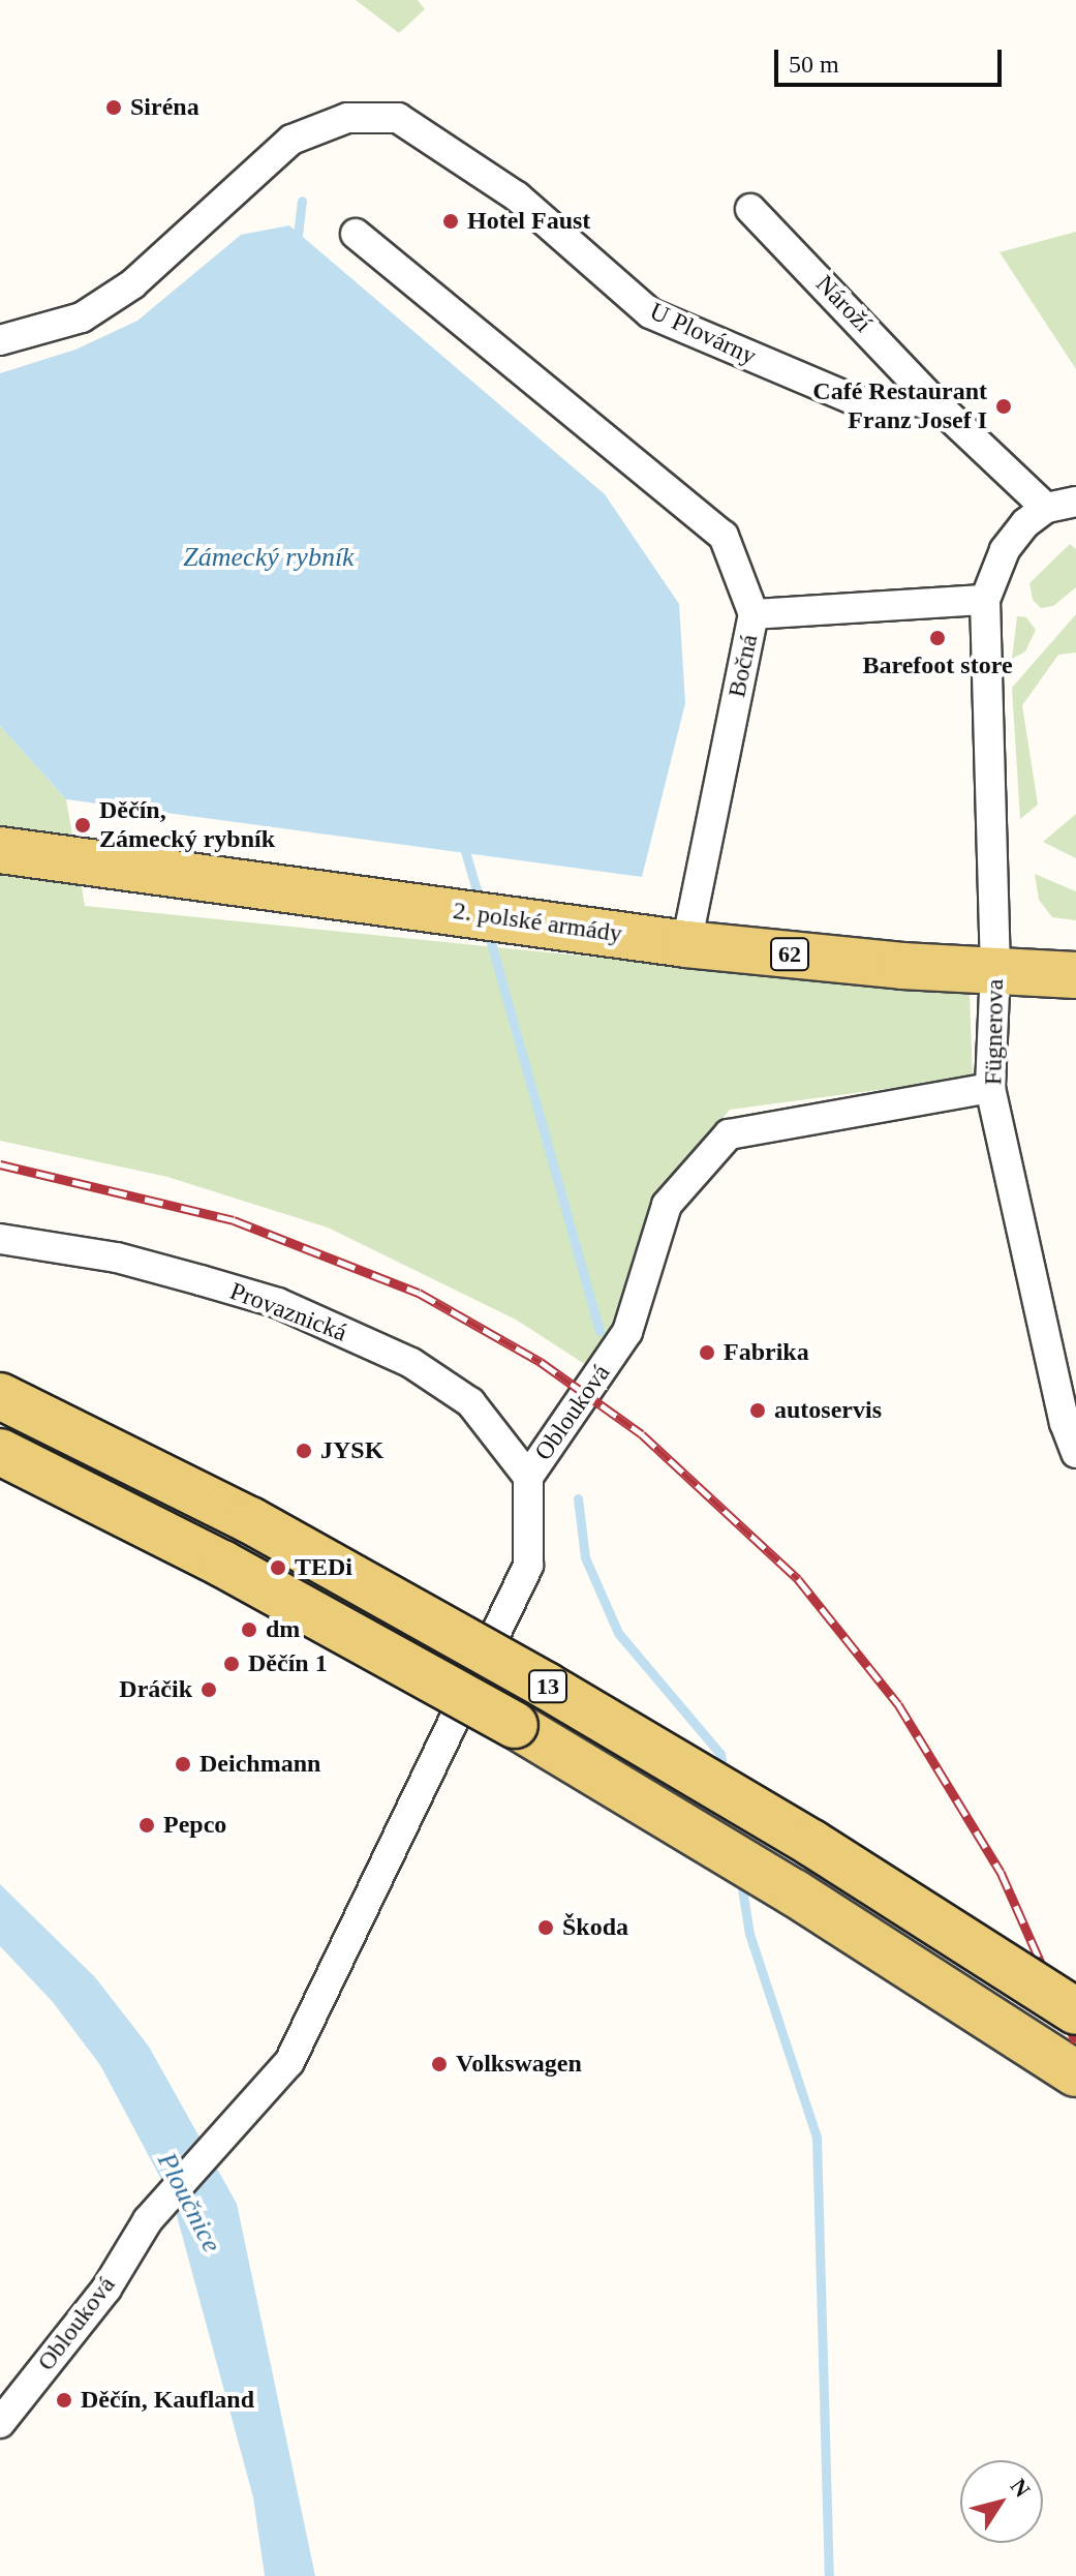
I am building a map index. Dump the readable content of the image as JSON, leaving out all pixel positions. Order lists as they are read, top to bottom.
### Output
{
  "streets": {
    "main road": ["2. polské armády", "62", "13"],
    "street": [
      "Nároží",
      "U Plovárny",
      "Bočná",
      "Fügnerova",
      "Provaznická",
      "Oblouková"
    ]
  },
  "crossings": [
    ["Nároží", "U Plovárny"],
    ["Bočná", "2. polské armády"],
    ["Bočná", "Fügnerova"],
    ["2. polské armády", "Fügnerova"],
    ["Fügnerova", "Oblouková"],
    ["Provaznická", "Oblouková"]
  ],
  "water": ["Zámecký rybník", "Ploučnice"],
  "places": [
    "Siréna",
    "Hotel Faust",
    "Café Restaurant Franz Josef I",
    "Barefoot store",
    "Děčín, Zámecký rybník",
    "Fabrika",
    "autoservis",
    "JYSK",
    "TEDi",
    "dm",
    "Děčín 1",
    "Dráčik",
    "Deichmann",
    "Pepco",
    "Škoda",
    "Volkswagen",
    "Děčín, Kaufland"
  ],
  "scale_bar": "50 m",
  "north": "top right"
}
